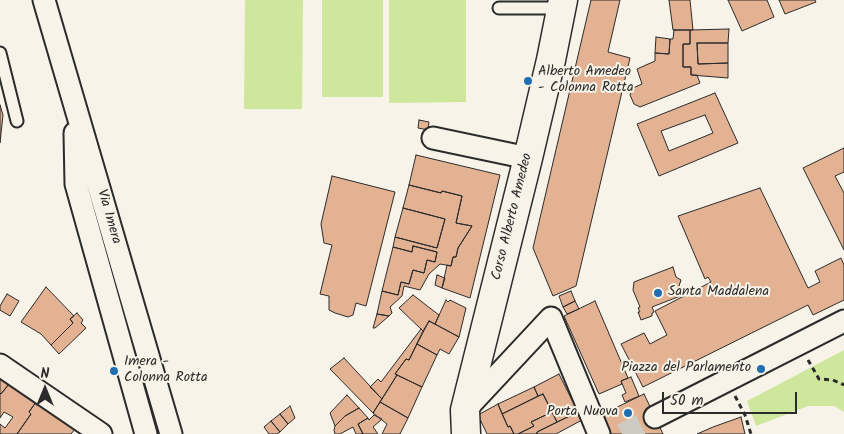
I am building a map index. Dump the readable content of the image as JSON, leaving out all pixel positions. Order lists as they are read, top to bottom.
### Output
{
  "streets": {
    "street": ["Via Imera", "Corso Alberto Amedeo"]
  },
  "places": [
    "Alberto Amedeo - Colonna Rotta",
    "Santa Maddalena",
    "Piazza del Parlamento",
    "Imera - Colonna Rotta",
    "Porta Nuova"
  ],
  "scale_bar": "50 m",
  "north": "top"
}
